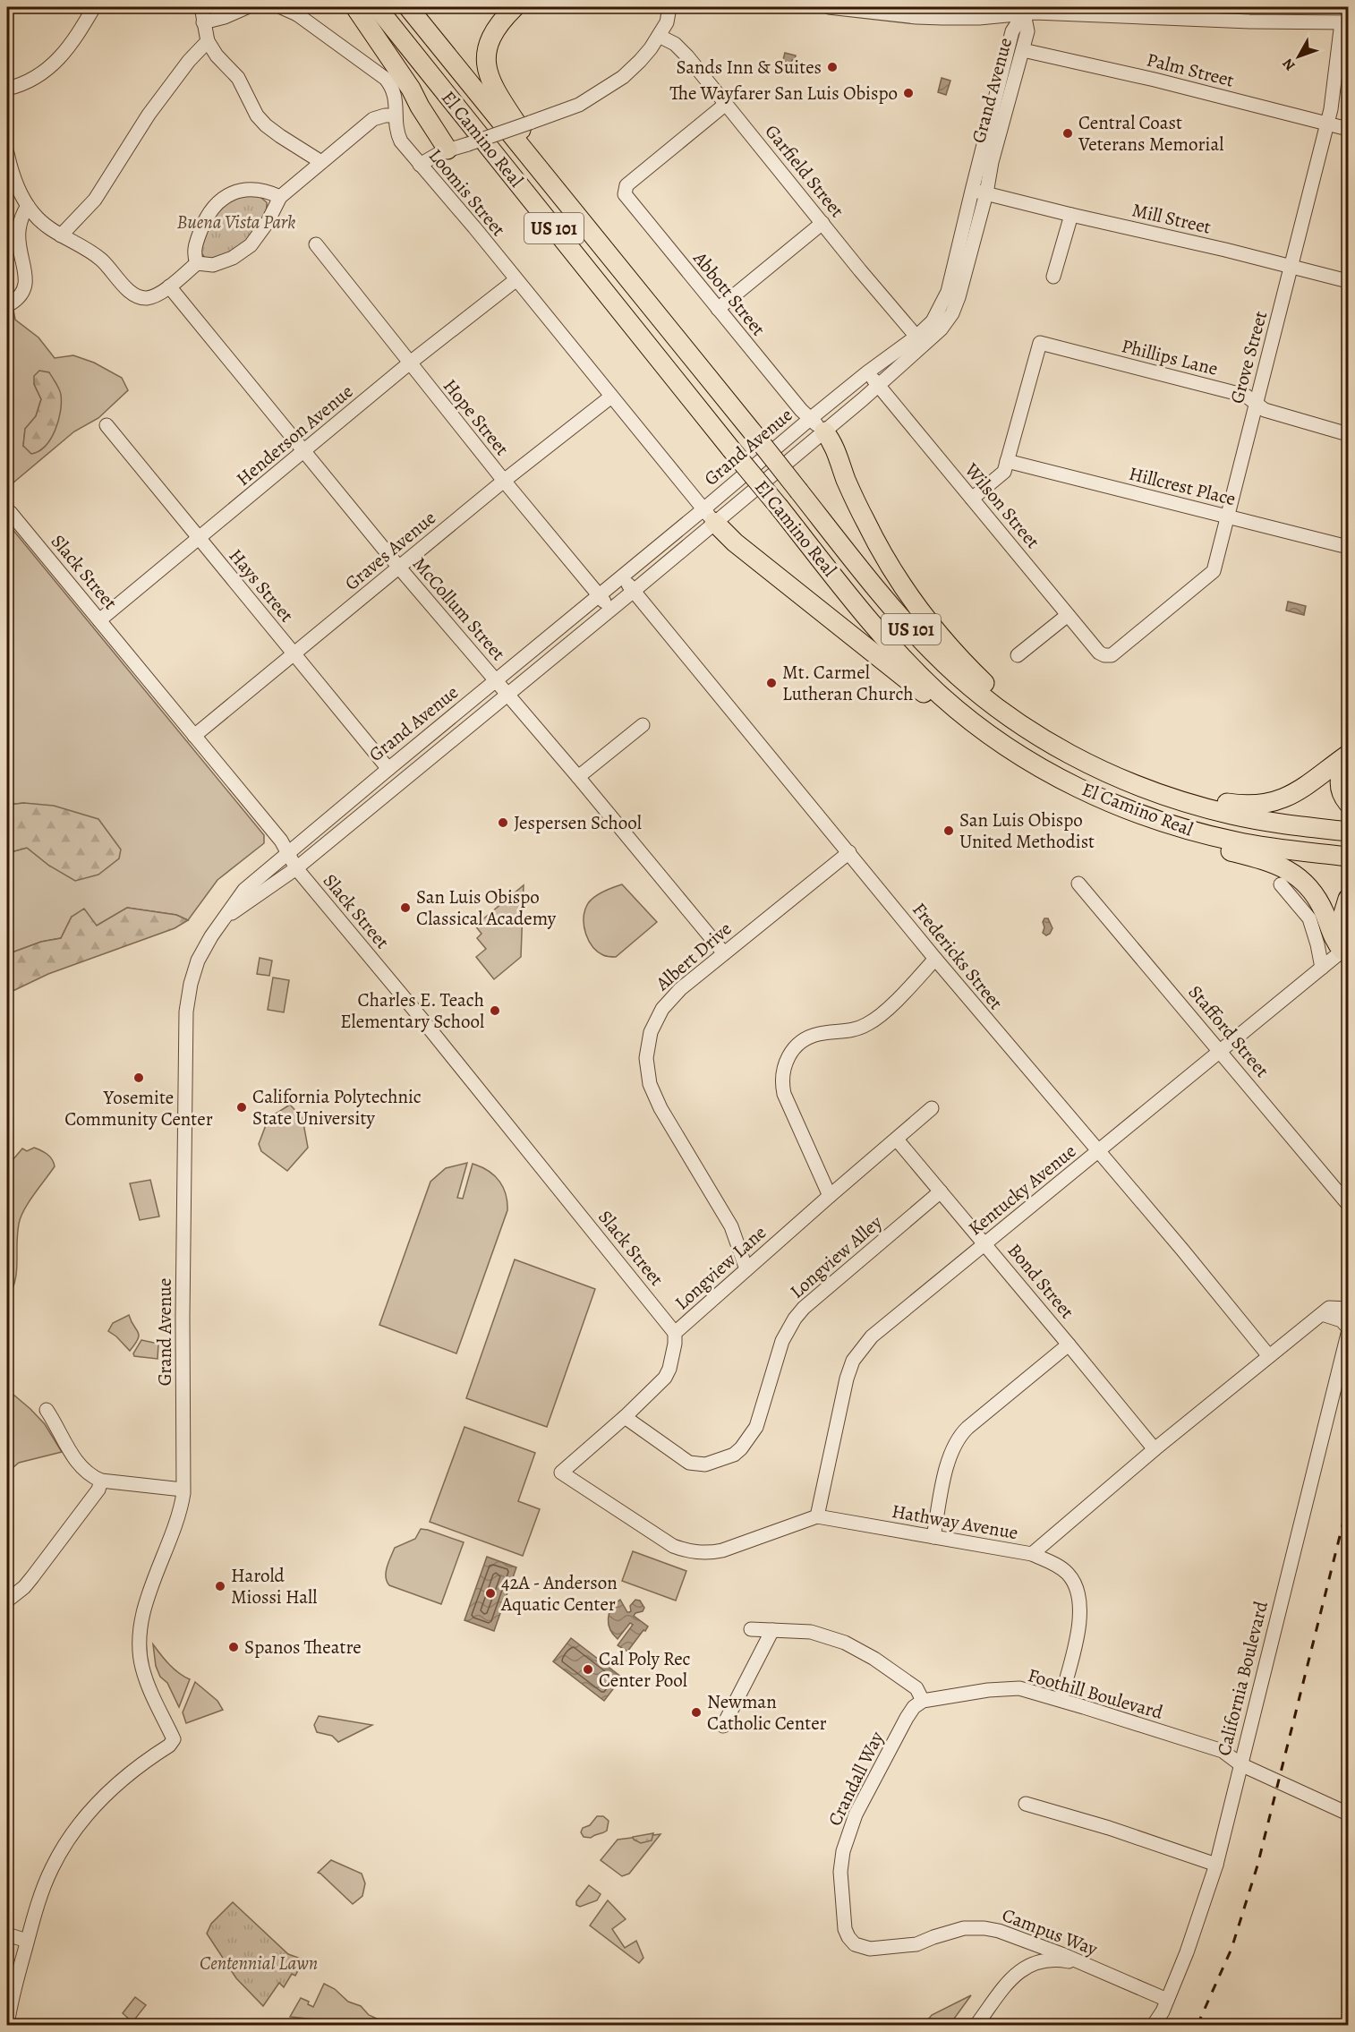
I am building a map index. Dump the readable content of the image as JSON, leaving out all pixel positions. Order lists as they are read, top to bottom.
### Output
{
  "streets": {
    "highway": ["El Camino Real", "US 101"],
    "street": [
      "Palm Street",
      "Grand Avenue",
      "Garfield Street",
      "Loomis Street",
      "Mill Street",
      "Abbott Street",
      "Phillips Lane",
      "Grove Street",
      "Hope Street",
      "Henderson Avenue",
      "Hillcrest Place",
      "Wilson Street",
      "Graves Avenue",
      "Slack Street",
      "Hays Street",
      "McCollum Street",
      "Albert Drive",
      "Fredericks Street",
      "Stafford Street",
      "Kentucky Avenue",
      "Longview Alley",
      "Longview Lane",
      "Bond Street",
      "Hathway Avenue",
      "California Boulevard",
      "Foothill Boulevard",
      "Crandall Way",
      "Campus Way"
    ]
  },
  "crossings": [
    ["Palm Street", "Grand Avenue"],
    ["Palm Street", "Grove Street"],
    ["Grand Avenue", "Garfield Street"],
    ["Grand Avenue", "Loomis Street"],
    ["Grand Avenue", "Mill Street"],
    ["Grand Avenue", "Abbott Street"],
    ["Grand Avenue", "Hope Street"],
    ["Grand Avenue", "Wilson Street"],
    ["Grand Avenue", "Slack Street"],
    ["Grand Avenue", "Hays Street"],
    ["Grand Avenue", "McCollum Street"],
    ["Grand Avenue", "Fredericks Street"],
    ["Garfield Street", "Abbott Street"],
    ["Loomis Street", "Henderson Avenue"],
    ["Loomis Street", "Graves Avenue"],
    ["Mill Street", "Grove Street"],
    ["Phillips Lane", "Grove Street"],
    ["Phillips Lane", "Hillcrest Place"],
    ["Grove Street", "Hillcrest Place"],
    ["Grove Street", "Wilson Street"],
    ["Hope Street", "Henderson Avenue"],
    ["Hope Street", "Graves Avenue"],
    ["Henderson Avenue", "Slack Street"],
    ["Henderson Avenue", "Hays Street"],
    ["Henderson Avenue", "McCollum Street"],
    ["Graves Avenue", "Slack Street"],
    ["Graves Avenue", "Hays Street"],
    ["Graves Avenue", "McCollum Street"],
    ["Slack Street", "Longview Lane"],
    ["McCollum Street", "Albert Drive"],
    ["Albert Drive", "Fredericks Street"],
    ["Albert Drive", "Longview Lane"],
    ["Fredericks Street", "Kentucky Avenue"],
    ["Fredericks Street", "Hathway Avenue"],
    ["Stafford Street", "Kentucky Avenue"],
    ["Kentucky Avenue", "Bond Street"],
    ["Kentucky Avenue", "Hathway Avenue"],
    ["Longview Alley", "Longview Lane"],
    ["Longview Alley", "Bond Street"],
    ["Longview Lane", "Bond Street"],
    ["Longview Lane", "Hathway Avenue"],
    ["Bond Street", "Hathway Avenue"],
    ["California Boulevard", "Foothill Boulevard"],
    ["California Boulevard", "Campus Way"],
    ["Foothill Boulevard", "Crandall Way"],
    ["Crandall Way", "Campus Way"]
  ],
  "parks": ["Buena Vista Park", "Centennial Lawn"],
  "places": [
    "Sands Inn & Suites",
    "The Wayfarer San Luis Obispo",
    "Central Coast Veterans Memorial",
    "Mt. Carmel Lutheran Church",
    "Jespersen School",
    "San Luis Obispo United Methodist",
    "San Luis Obispo Classical Academy",
    "Charles E. Teach Elementary School",
    "Yosemite Community Center",
    "California Polytechnic State University",
    "Harold Miossi Hall",
    "42A - Anderson Aquatic Center",
    "Spanos Theatre",
    "Cal Poly Rec Center Pool",
    "Newman Catholic Center"
  ],
  "north": "bottom left"
}
